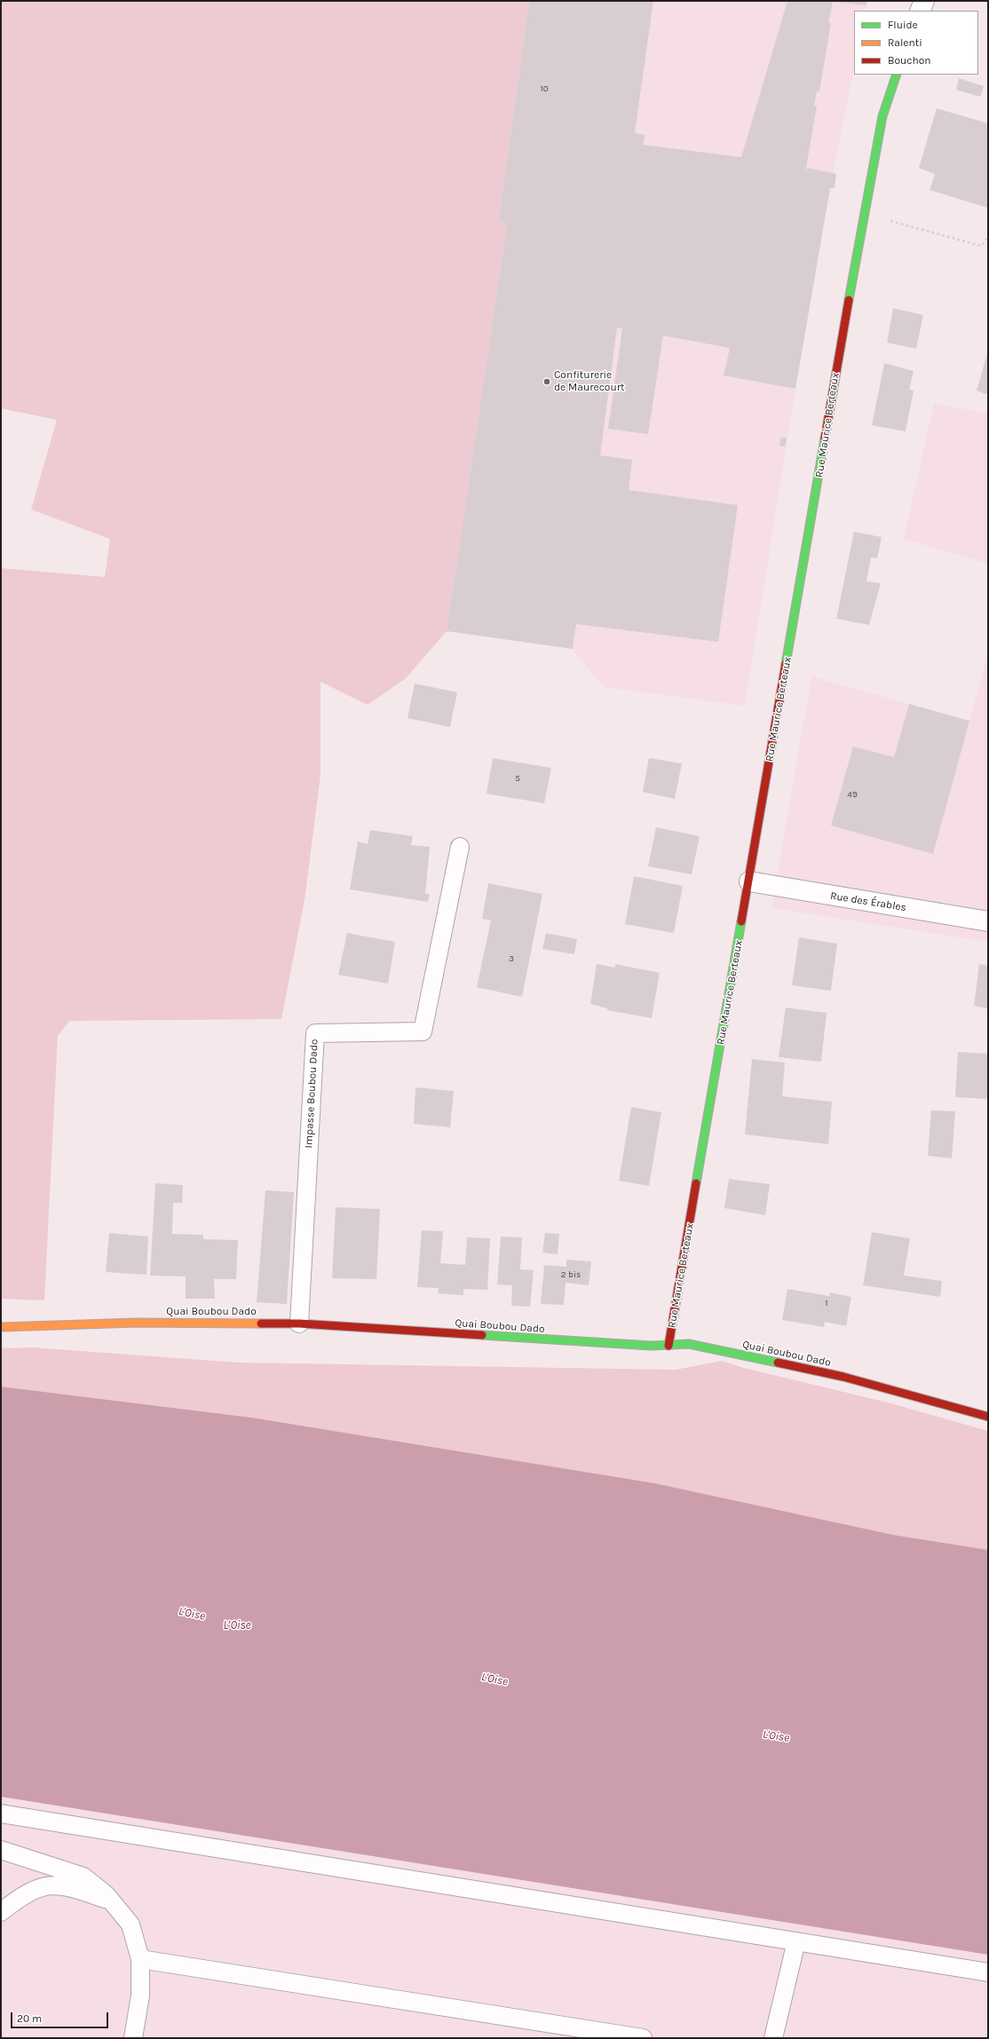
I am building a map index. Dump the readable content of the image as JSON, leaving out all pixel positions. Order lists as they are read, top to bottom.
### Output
{
  "streets": {
    "street": ["Rue Maurice Berteaux", "Rue des Érables", "Quai Boubou Dado"],
    "lane": ["Impasse Boubou Dado"]
  },
  "crossings": [
    ["Rue Maurice Berteaux", "Rue des Érables"],
    ["Rue Maurice Berteaux", "Quai Boubou Dado"],
    ["Impasse Boubou Dado", "Quai Boubou Dado"]
  ],
  "water": ["L'Oise", "L’Oise"],
  "places": ["Confiturerie de Maurecourt"],
  "house_numbers": [
    "10",
    "5",
    "49",
    "3",
    "2 bis",
    "1"
  ],
  "legend": ["Fluide", "Ralenti", "Bouchon"],
  "scale_bar": "20 m"
}
